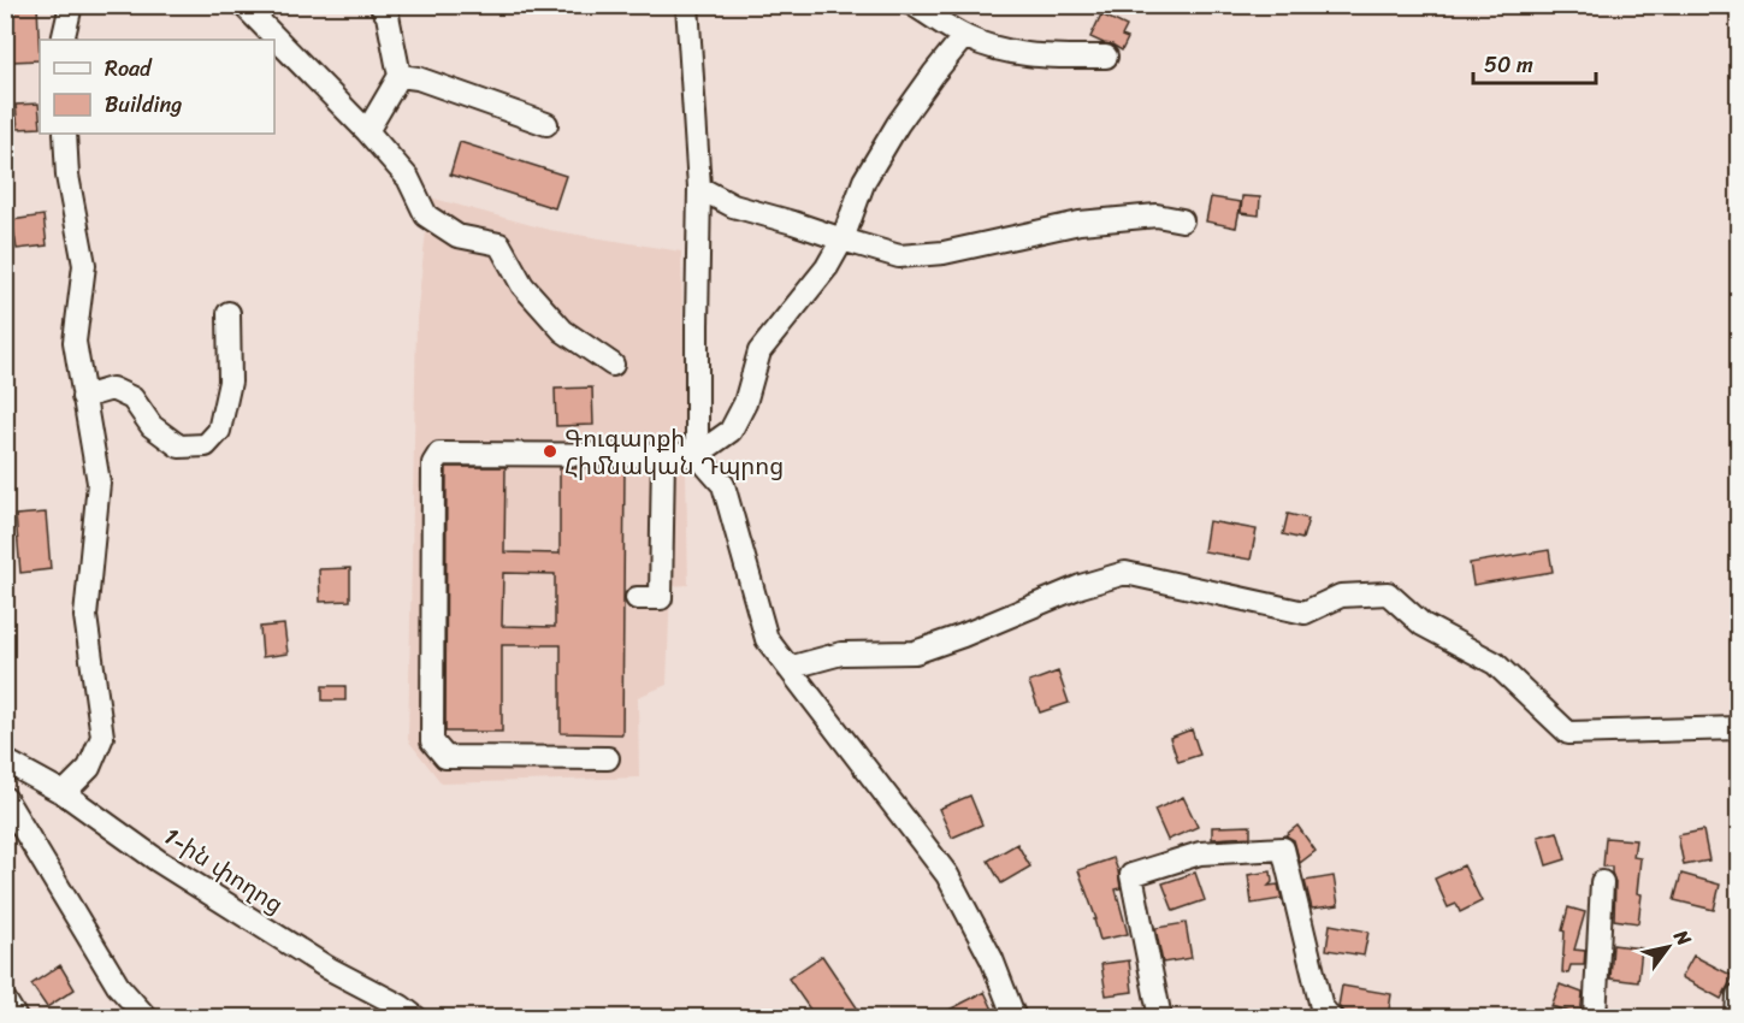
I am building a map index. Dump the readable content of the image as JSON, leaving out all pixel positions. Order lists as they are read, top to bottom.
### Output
{
  "streets": {
    "street": ["1-ին փողոց"]
  },
  "places": ["Գուգարքի Հիմնական Դպրոց"],
  "legend": ["Road", "Building"],
  "scale_bar": "50 m",
  "north": "top right"
}
